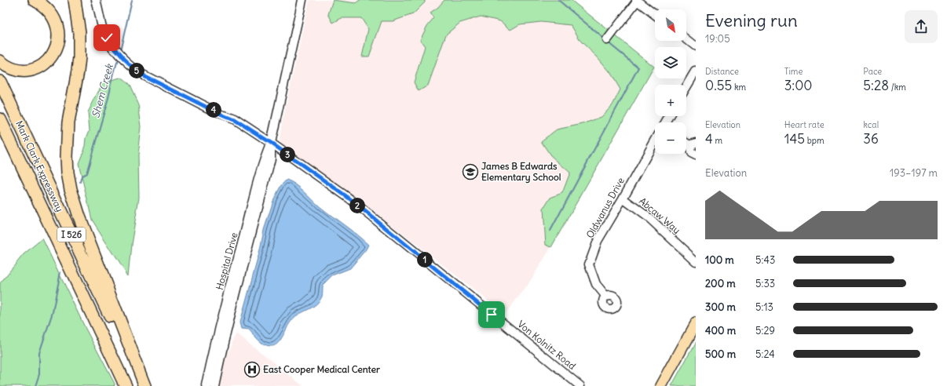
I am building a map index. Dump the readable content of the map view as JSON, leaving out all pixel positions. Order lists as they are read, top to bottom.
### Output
{
  "streets": {
    "highway": ["Mark Clark Expressway", "I 526"],
    "street": [
      "Oldwanus Drive",
      "Abcaw Way",
      "Hospital Drive",
      "Von Kolnitz Road"
    ]
  },
  "crossings": [
    ["Oldwanus Drive", "Abcaw Way"],
    ["Hospital Drive", "Von Kolnitz Road"]
  ],
  "water": ["Shem Creek"],
  "places": {
    "school or university": ["James B Edwards Elementary School"],
    "hospital": ["East Cooper Medical Center"]
  },
  "north": "bottom right",
  "page": {
    "heading": ["Evening run", "19:05"],
    "map_buttons": ["+", "−"],
    "stats": [
      ["Distance", "0.55 km"],
      ["Time", "3:00"],
      ["Pace", "5:28 /km"],
      ["Elevation", "4 m"],
      ["Heart rate", "145 bpm"],
      ["kcal", "36"]
    ],
    "pins": [
      "5",
      "4",
      "3",
      "2",
      "1"
    ],
    "chart": ["Elevation", "193–197 m"],
    "list": [
      {
        "name": "100 m",
        "note": "5:43"
      },
      {
        "name": "200 m",
        "note": "5:33"
      },
      {
        "name": "300 m",
        "note": "5:13"
      },
      {
        "name": "400 m",
        "note": "5:29"
      },
      {
        "name": "500 m",
        "note": "5:24"
      }
    ]
  }
}
